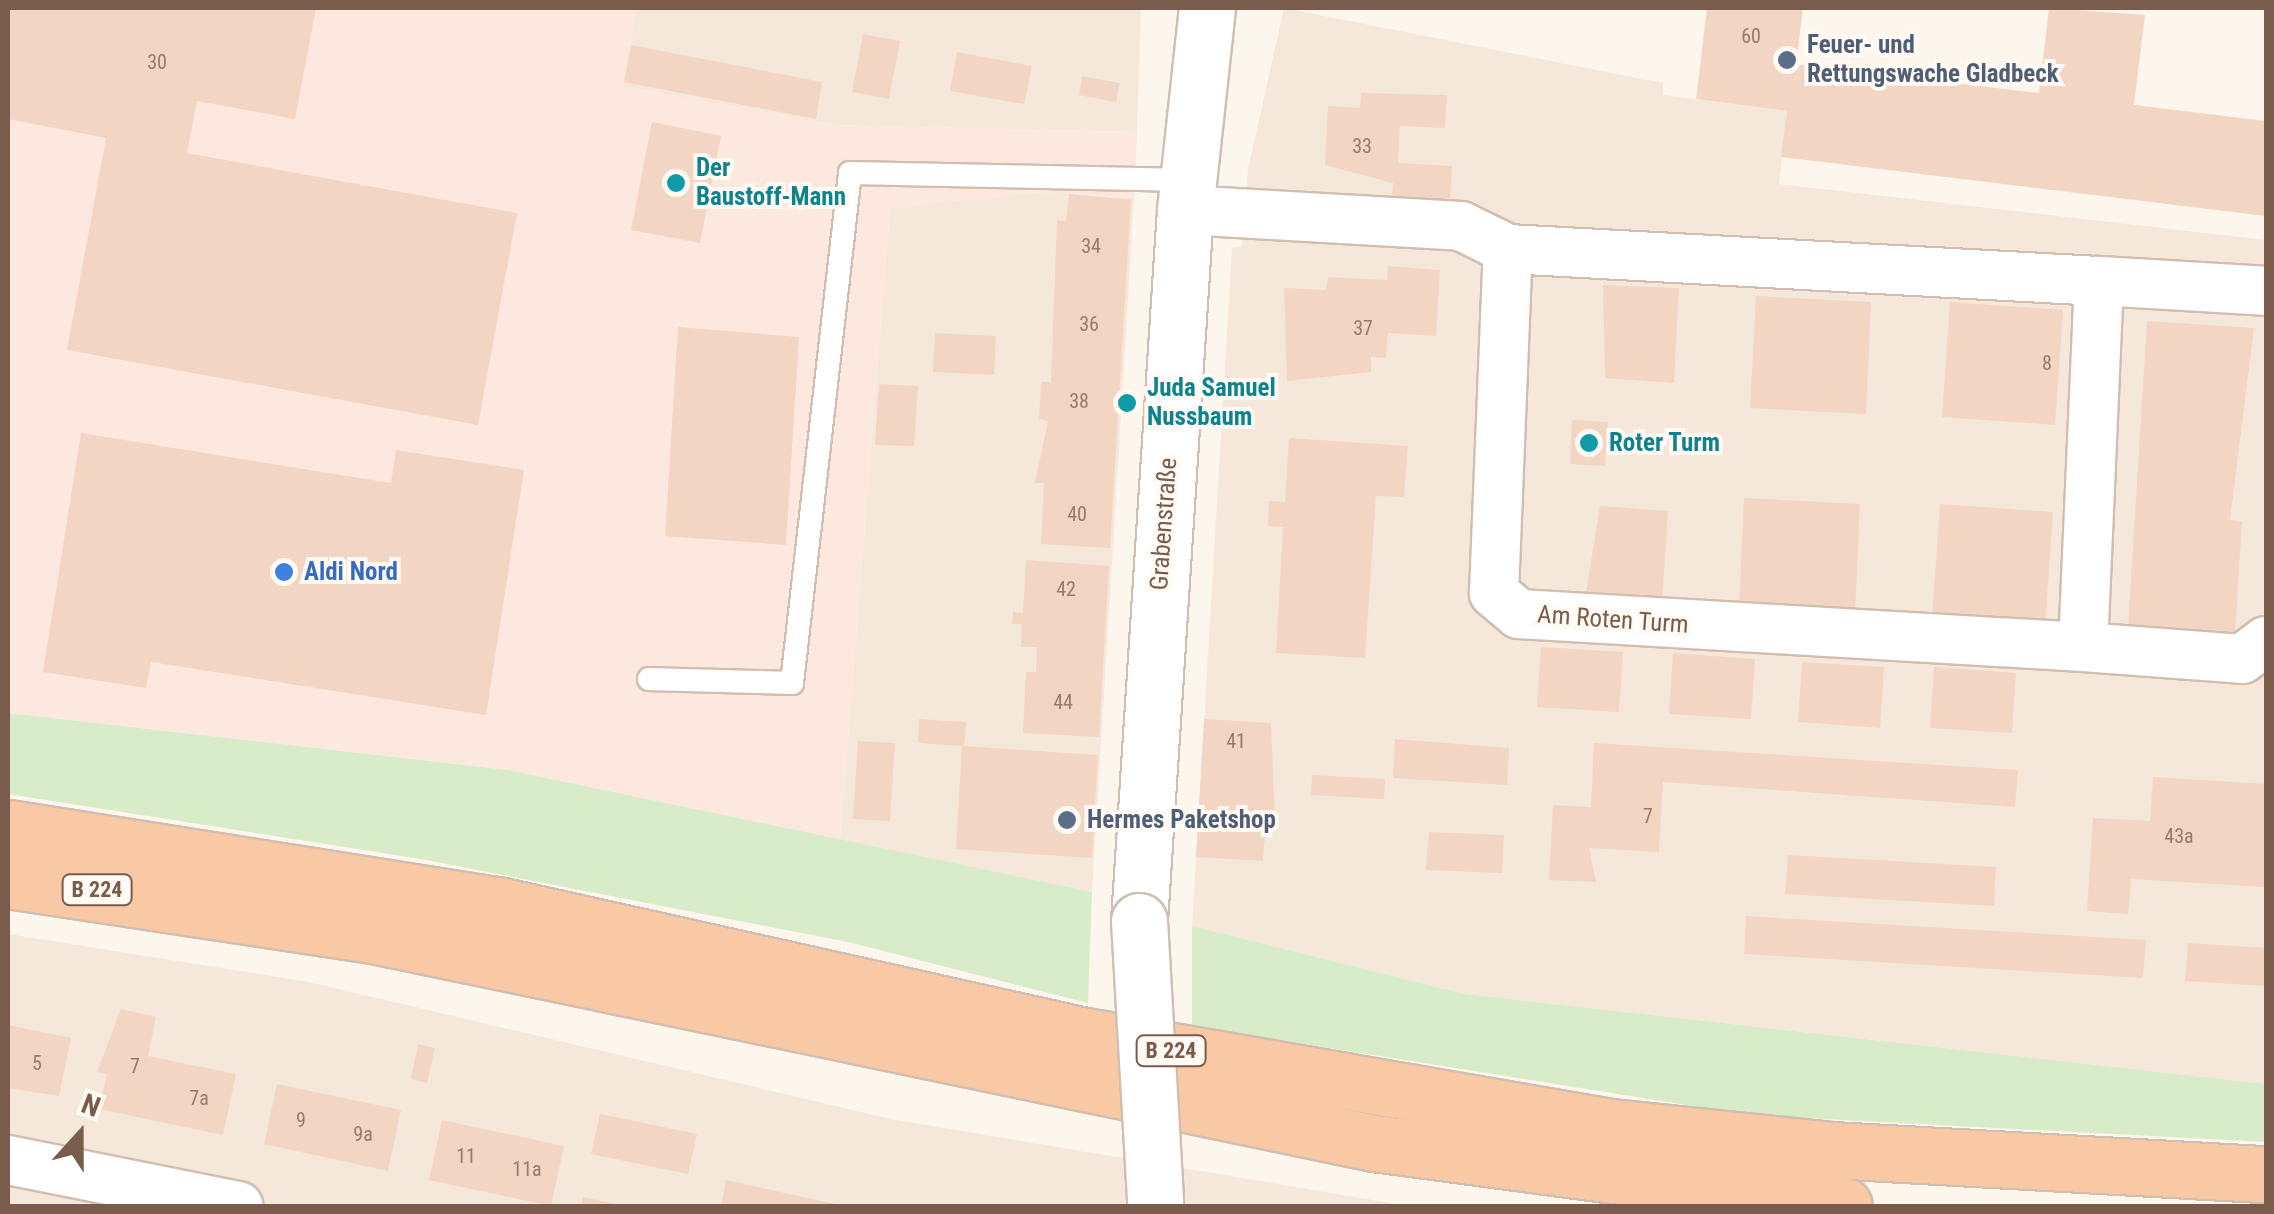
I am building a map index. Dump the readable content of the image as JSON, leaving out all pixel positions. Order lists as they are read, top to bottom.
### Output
{
  "streets": {
    "highway": ["B 224"],
    "street": ["Grabenstraße", "Am Roten Turm"]
  },
  "places": [
    "Feuer- und Rettungswache Gladbeck",
    "Der Baustoff-Mann",
    "Juda Samuel Nussbaum",
    "Roter Turm",
    "Aldi Nord",
    "Hermes Paketshop"
  ],
  "house_numbers": [
    "60",
    "30",
    "33",
    "34",
    "36",
    "37",
    "8",
    "38",
    "40",
    "42",
    "44",
    "41",
    "7",
    "43a",
    "5",
    "7",
    "7a",
    "9",
    "9a",
    "11",
    "11a"
  ],
  "north": "top"
}
